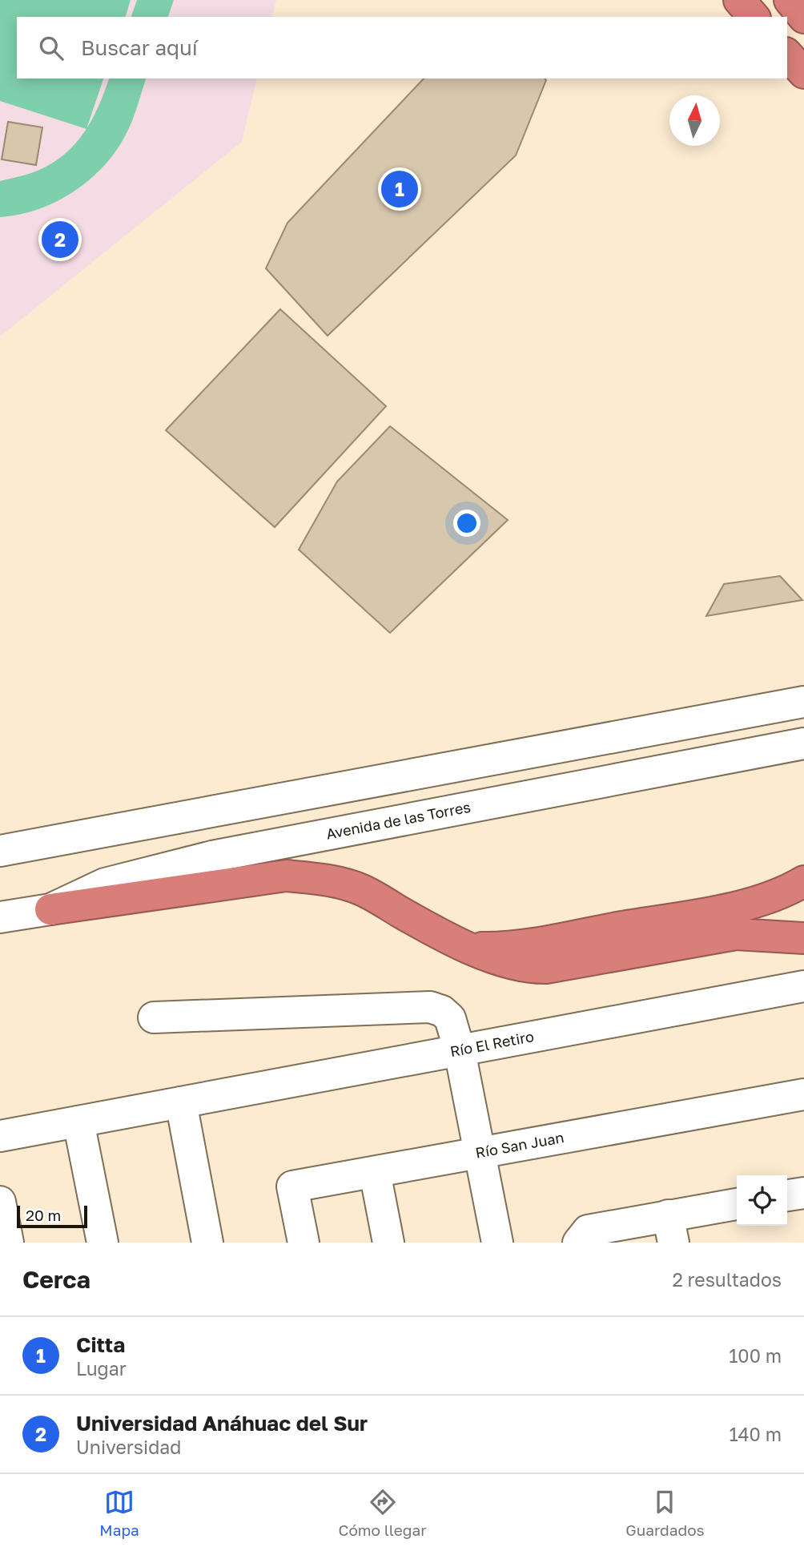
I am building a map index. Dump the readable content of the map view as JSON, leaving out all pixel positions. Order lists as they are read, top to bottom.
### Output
{
  "streets": {
    "street": ["Avenida de las Torres", "Río El Retiro", "Río San Juan"]
  },
  "scale_bar": "20 m",
  "north": "top",
  "page": {
    "search": "Buscar aquí",
    "pins": ["1", "2"],
    "scale": "20 m",
    "heading": ["Cerca", "2 resultados"],
    "list": [
      {
        "mark": "1",
        "name": "Citta",
        "note": "Lugar",
        "value": "100 m"
      },
      {
        "mark": "2",
        "name": "Universidad Anáhuac del Sur",
        "note": "Universidad",
        "value": "140 m"
      }
    ],
    "nav": ["Mapa", "Cómo llegar", "Guardados"]
  }
}
